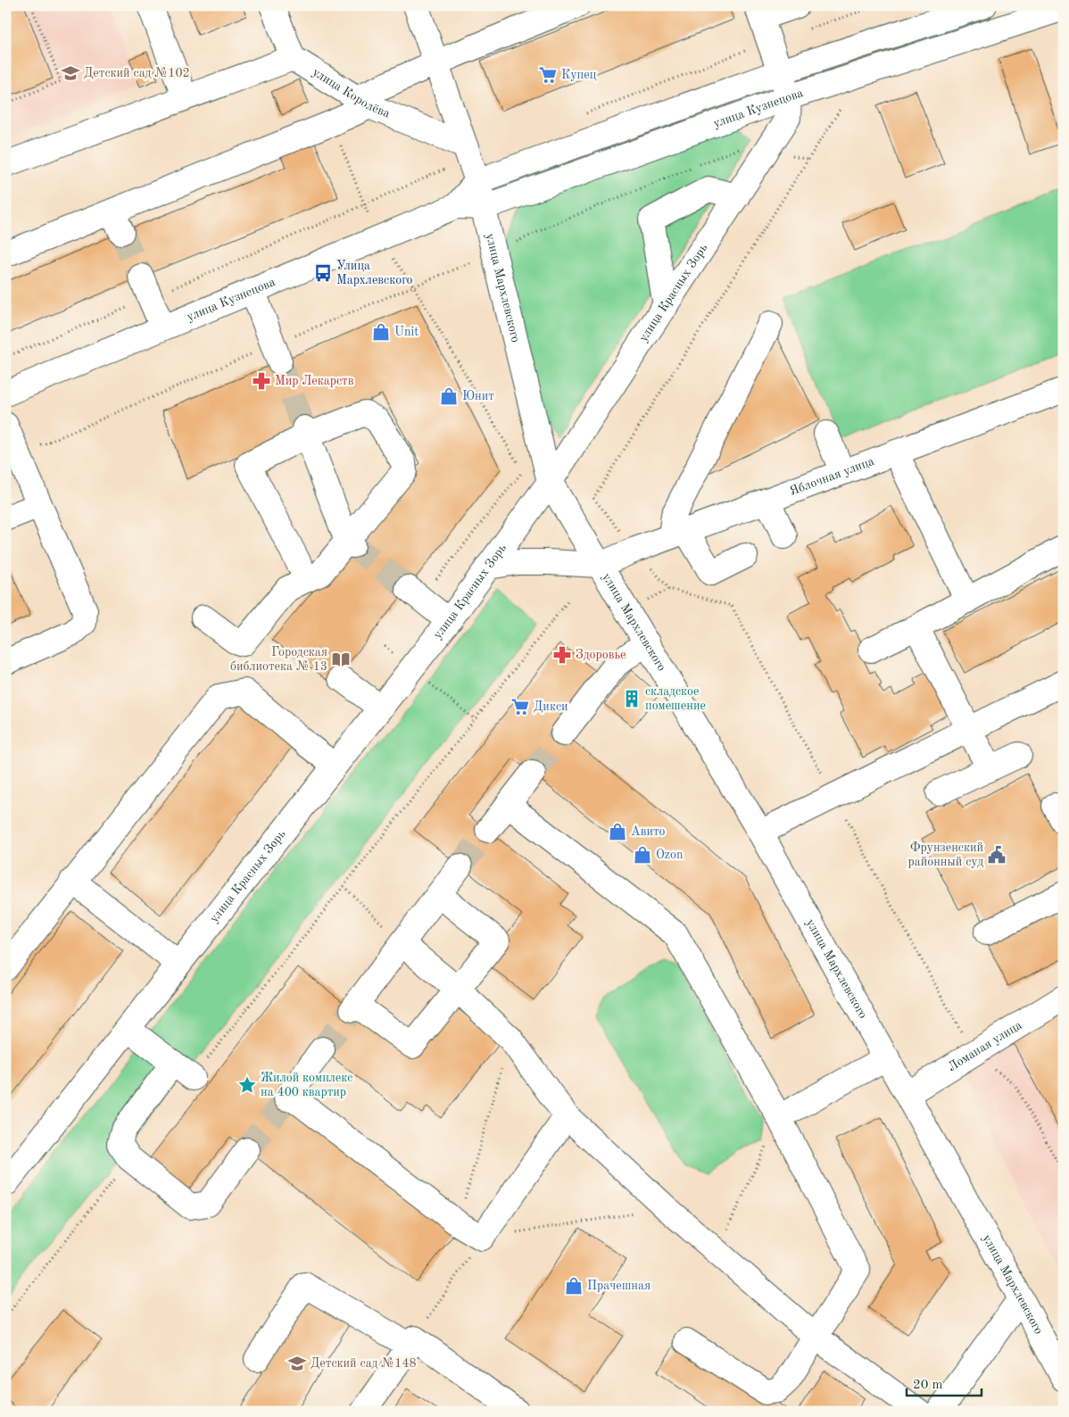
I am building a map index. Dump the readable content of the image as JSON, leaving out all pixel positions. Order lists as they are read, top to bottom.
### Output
{
  "streets": {
    "street": [
      "улица Королёва",
      "улица Кузнецова",
      "улица Мархлевского",
      "улица Красных Зорь",
      "Яблочная улица",
      "Ломаная улица"
    ]
  },
  "crossings": [
    ["улица Королёва", "улица Кузнецова"],
    ["улица Королёва", "улица Мархлевского"],
    ["улица Кузнецова", "улица Мархлевского"],
    ["улица Кузнецова", "улица Красных Зорь"],
    ["улица Мархлевского", "улица Красных Зорь"],
    ["улица Мархлевского", "Яблочная улица"],
    ["улица Мархлевского", "Ломаная улица"]
  ],
  "places": {
    "school or university": ["Детский сад №102", "Детский сад №148"],
    "supermarket": ["Купец", "Дикси"],
    "bus stop": ["Улица Мархлевского"],
    "shop": [
      "Unit",
      "Юнит",
      "Авито",
      "Ozon",
      "Прачешная"
    ],
    "pharmacy": ["Мир Лекарств", "Здоровье"],
    "library": ["Городская библиотека № 13"],
    "building": ["складское помешение"],
    "public building": ["Фрунзенский районный суд"],
    "place": ["Жилой комплекс на 400 квартир"]
  },
  "scale_bar": "20 m"
}
